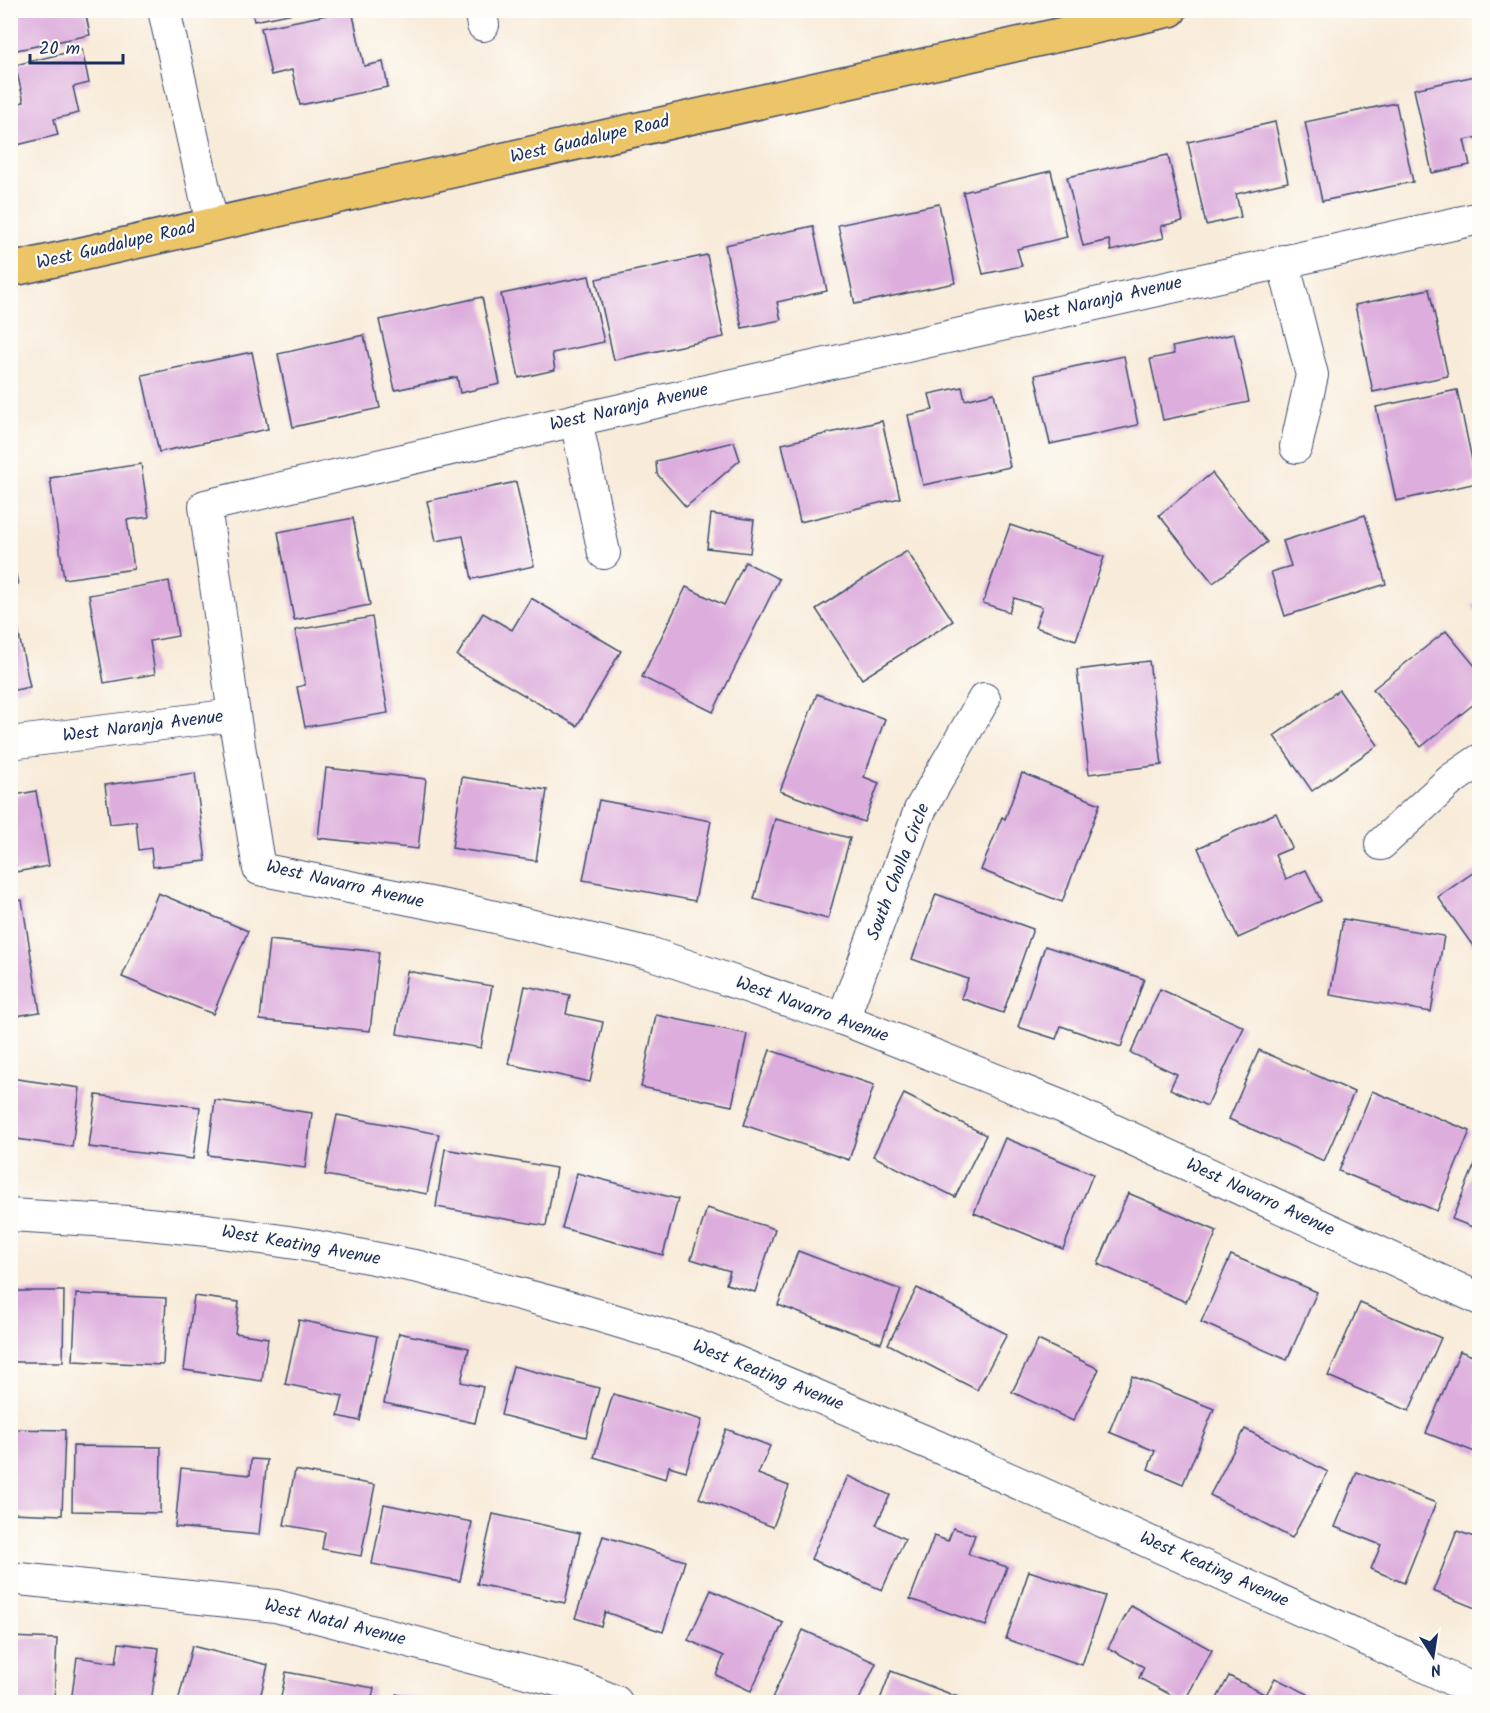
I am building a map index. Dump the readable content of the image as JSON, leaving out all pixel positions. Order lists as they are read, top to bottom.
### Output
{
  "streets": {
    "main road": ["West Guadalupe Road"],
    "street": [
      "West Naranja Avenue",
      "South Cholla Circle",
      "West Navarro Avenue",
      "West Keating Avenue",
      "West Natal Avenue"
    ]
  },
  "crossings": [
    ["West Naranja Avenue", "West Navarro Avenue"],
    ["South Cholla Circle", "West Navarro Avenue"]
  ],
  "scale_bar": "20 m",
  "north": "bottom"
}
